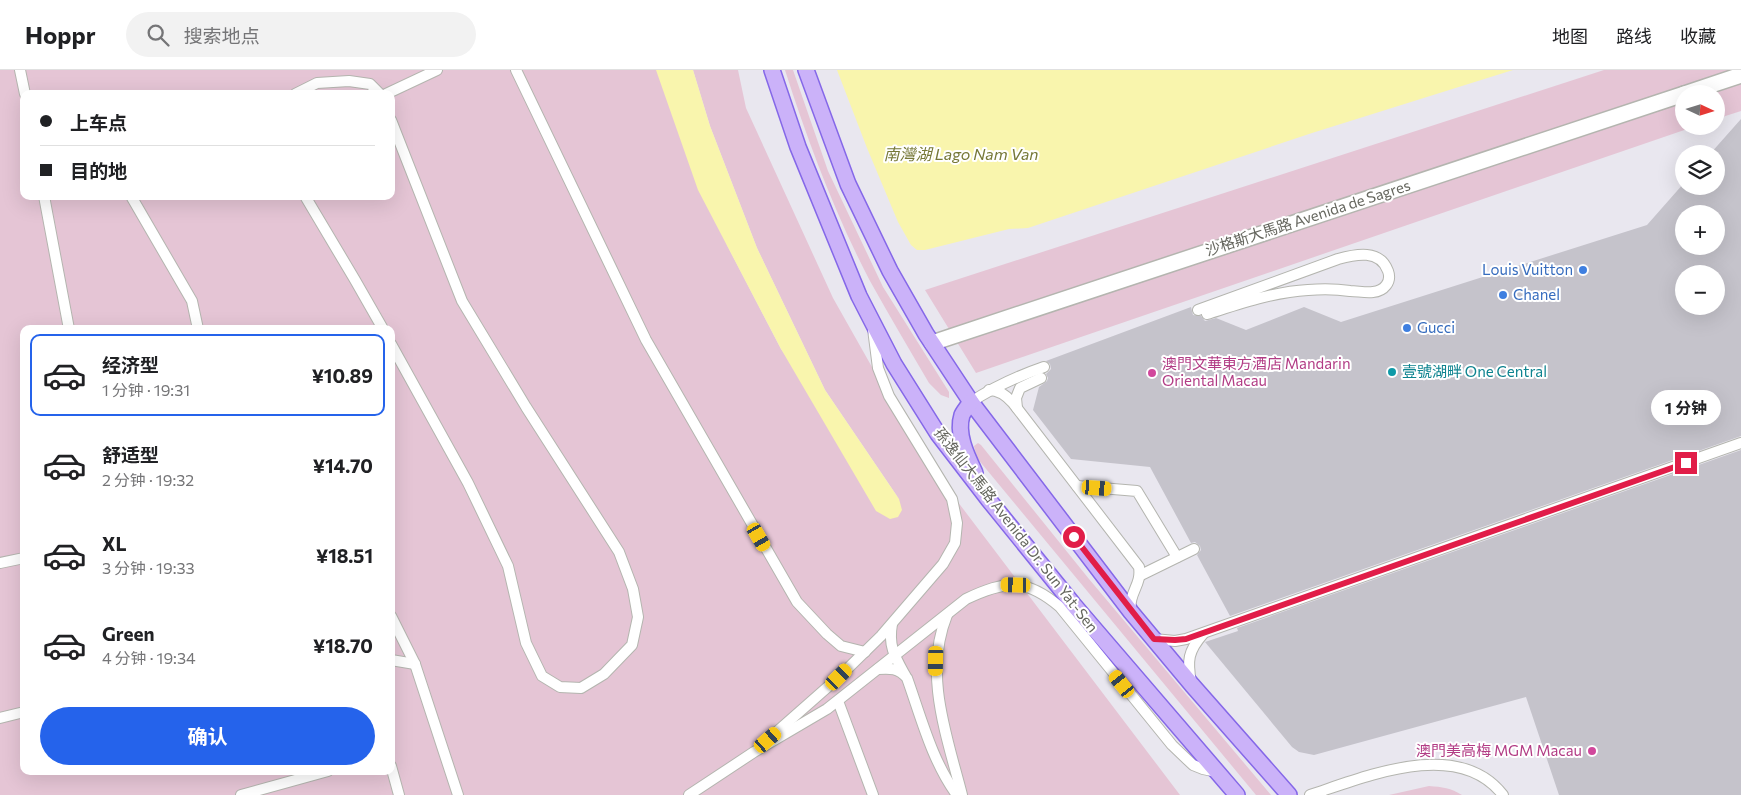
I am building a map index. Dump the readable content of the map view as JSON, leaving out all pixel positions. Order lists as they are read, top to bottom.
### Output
{
  "streets": {
    "main road": ["孫逸仙大馬路 Avenida Dr. Sun Yat-Sen"],
    "street": ["沙格斯大馬路 Avenida de Sagres"]
  },
  "water": ["南灣湖 Lago Nam Van"],
  "places": [
    "Louis Vuitton",
    "Chanel",
    "Gucci",
    "壹號湖畔 One Central",
    "澳門文華東方酒店 Mandarin Oriental Macau",
    "澳門美高梅 MGM Macau"
  ],
  "north": "right",
  "page": {
    "header": "Hoppr",
    "search": "搜索地点",
    "nav": ["地图", "路线", "收藏"],
    "map_buttons": ["+", "−"],
    "banner": ["上车点", "目的地"],
    "list": [
      {
        "name": "经济型",
        "note": "1 分钟 · 19:31",
        "value": "¥10.89"
      },
      {
        "name": "舒适型",
        "note": "2 分钟 · 19:32",
        "value": "¥14.70"
      },
      {
        "name": "XL",
        "note": "3 分钟 · 19:33",
        "value": "¥18.51"
      },
      {
        "name": "Green",
        "note": "4 分钟 · 19:34",
        "value": "¥18.70"
      }
    ],
    "bubble": "1 分钟",
    "buttons": "确认"
  }
}
